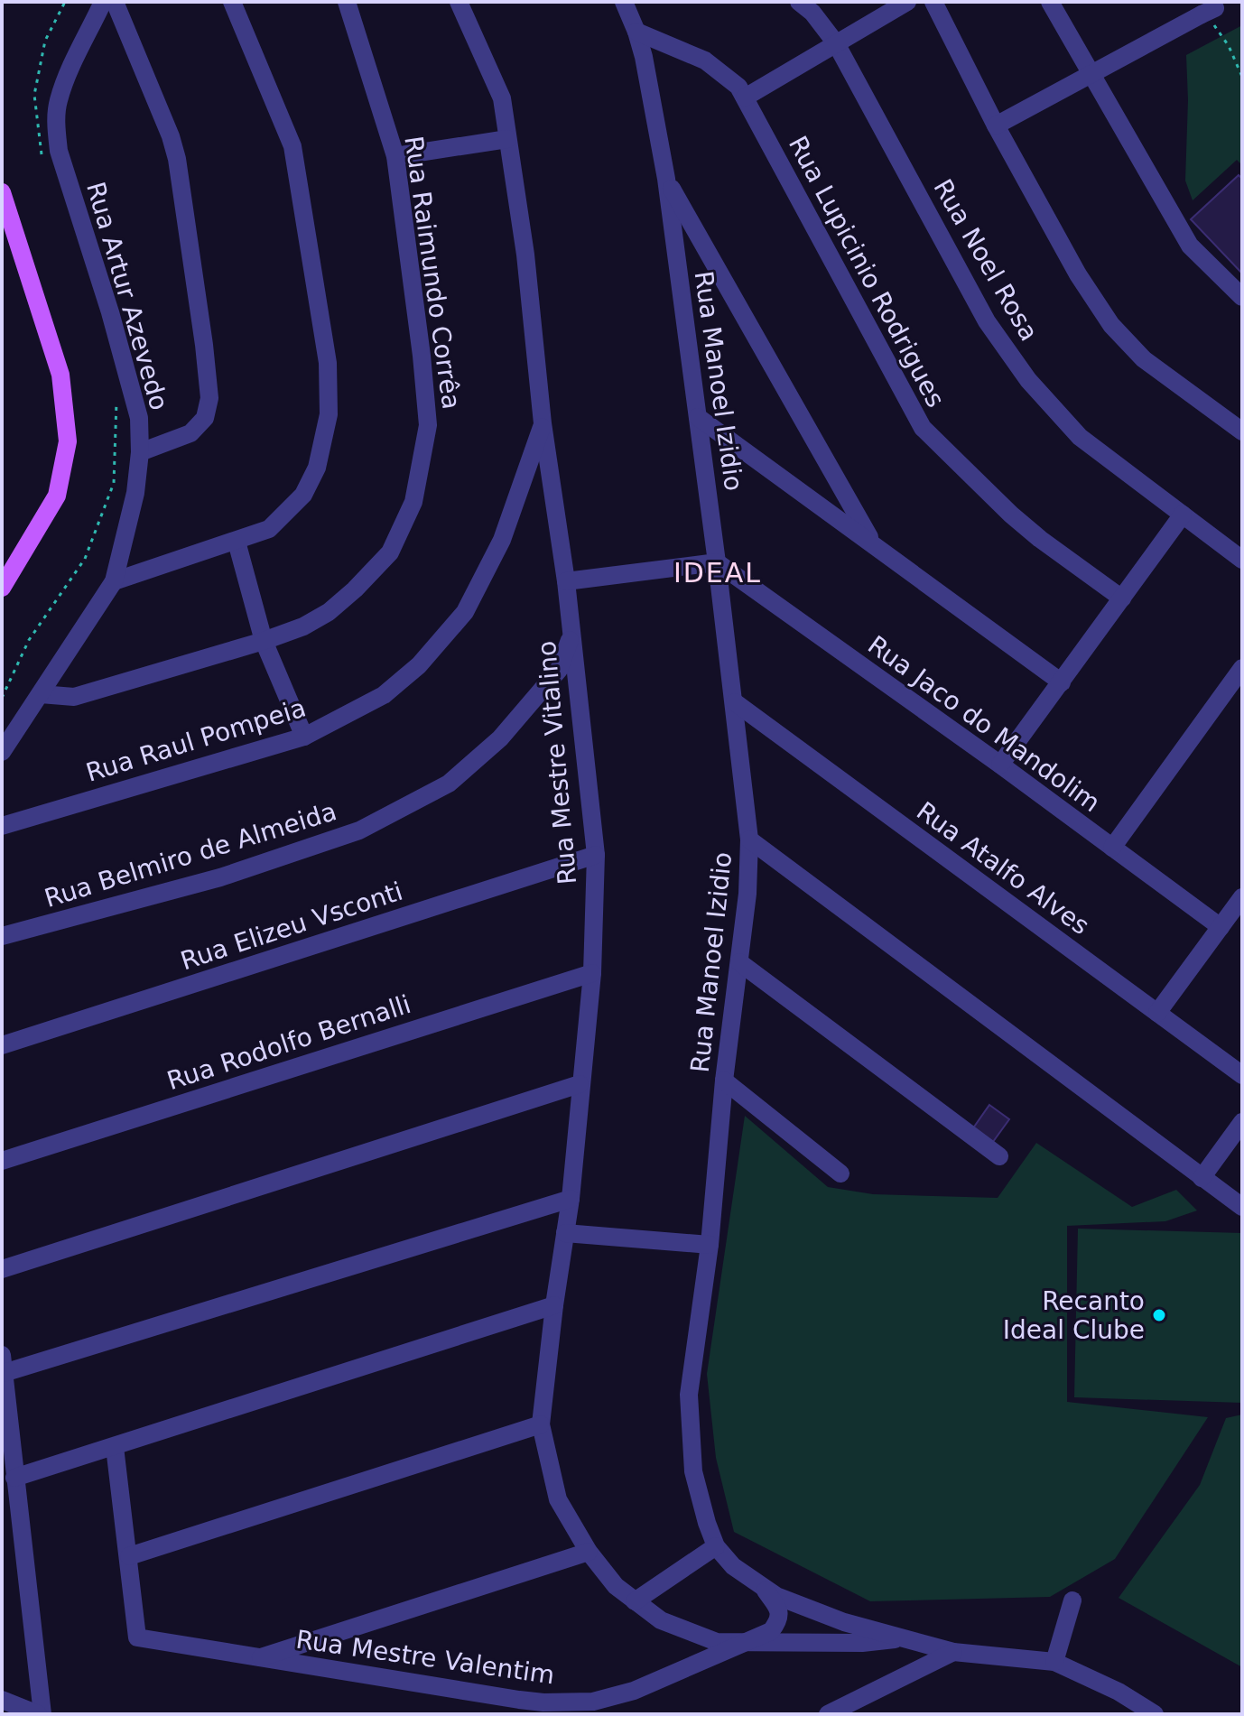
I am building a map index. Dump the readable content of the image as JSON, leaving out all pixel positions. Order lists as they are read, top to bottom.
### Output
{
  "streets": {
    "street": [
      "Rua Noel Rosa",
      "Rua Lupicinio Rodrigues",
      "Rua Raimundo Corrêa",
      "Rua Artur Azevedo",
      "Rua Manoel Izidio",
      "Rua Jaco do Mandolim",
      "Rua Raul Pompeia",
      "Rua Mestre Vitalino",
      "Rua Belmiro de Almeida",
      "Rua Atalfo Alves",
      "Rua Elizeu Vsconti",
      "Rua Rodolfo Bernalli",
      "Rua Mestre Valentim"
    ]
  },
  "crossings": [
    ["Rua Lupicinio Rodrigues", "Rua Manoel Izidio"],
    ["Rua Raimundo Corrêa", "Rua Artur Azevedo"],
    ["Rua Manoel Izidio", "Rua Jaco do Mandolim"],
    ["Rua Manoel Izidio", "Rua Mestre Vitalino"],
    ["Rua Manoel Izidio", "Rua Atalfo Alves"],
    ["Rua Manoel Izidio", "Rua Mestre Valentim"],
    ["Rua Raul Pompeia", "Rua Mestre Vitalino"],
    ["Rua Mestre Vitalino", "Rua Belmiro de Almeida"],
    ["Rua Mestre Vitalino", "Rua Elizeu Vsconti"],
    ["Rua Mestre Vitalino", "Rua Rodolfo Bernalli"],
    ["Rua Mestre Vitalino", "Rua Mestre Valentim"]
  ],
  "districts": ["IDEAL"],
  "places": ["Recanto Ideal Clube"]
}
